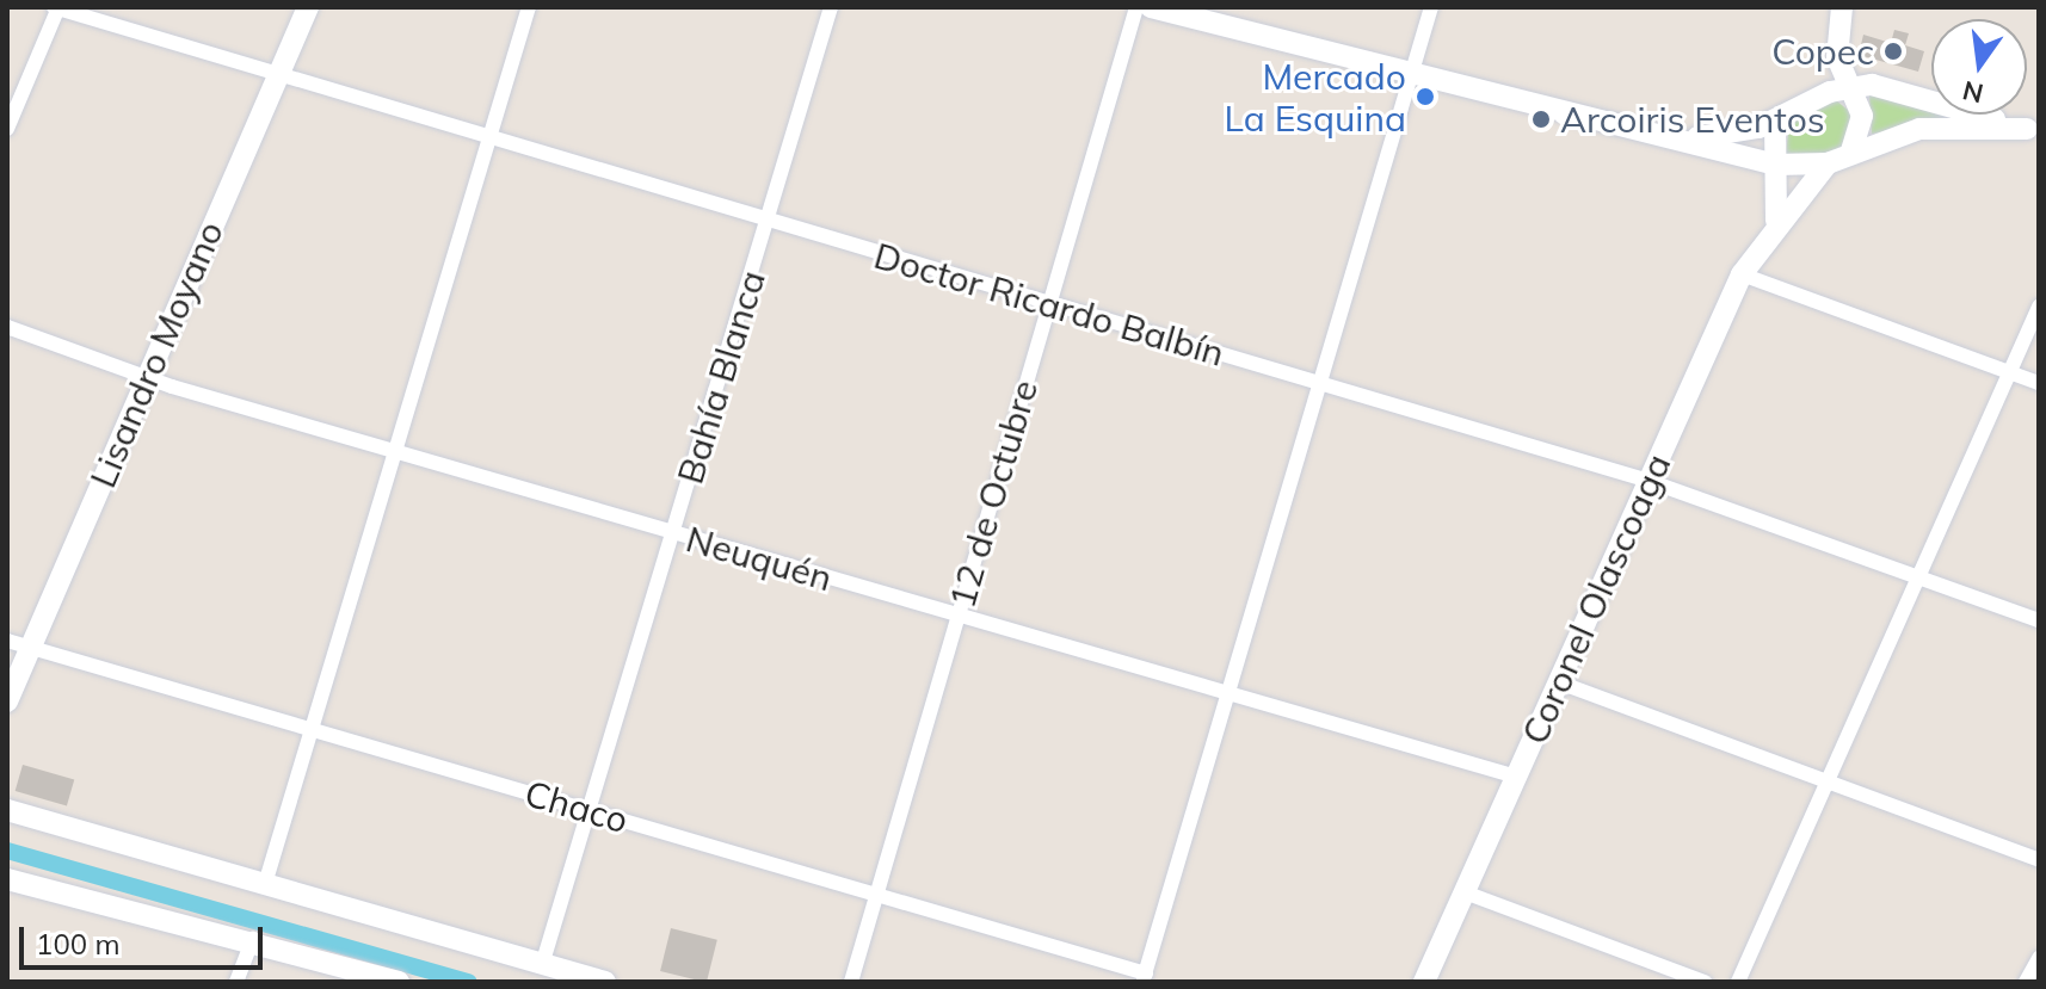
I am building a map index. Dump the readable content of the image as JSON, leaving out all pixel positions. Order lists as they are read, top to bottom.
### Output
{
  "streets": {
    "street": [
      "Doctor Ricardo Balbín",
      "Lisandro Moyano",
      "Bahía Blanca",
      "12 de Octubre",
      "Neuquén",
      "Coronel Olascoaga",
      "Chaco"
    ]
  },
  "crossings": [
    ["Doctor Ricardo Balbín", "Lisandro Moyano"],
    ["Doctor Ricardo Balbín", "Bahía Blanca"],
    ["Doctor Ricardo Balbín", "12 de Octubre"],
    ["Doctor Ricardo Balbín", "Coronel Olascoaga"],
    ["Lisandro Moyano", "Neuquén"],
    ["Lisandro Moyano", "Chaco"],
    ["Bahía Blanca", "Neuquén"],
    ["Bahía Blanca", "Chaco"],
    ["12 de Octubre", "Neuquén"],
    ["12 de Octubre", "Chaco"],
    ["Neuquén", "Coronel Olascoaga"]
  ],
  "places": ["Copec", "Mercado La Esquina", "Arcoiris Eventos"],
  "scale_bar": "100 m",
  "north": "bottom"
}
